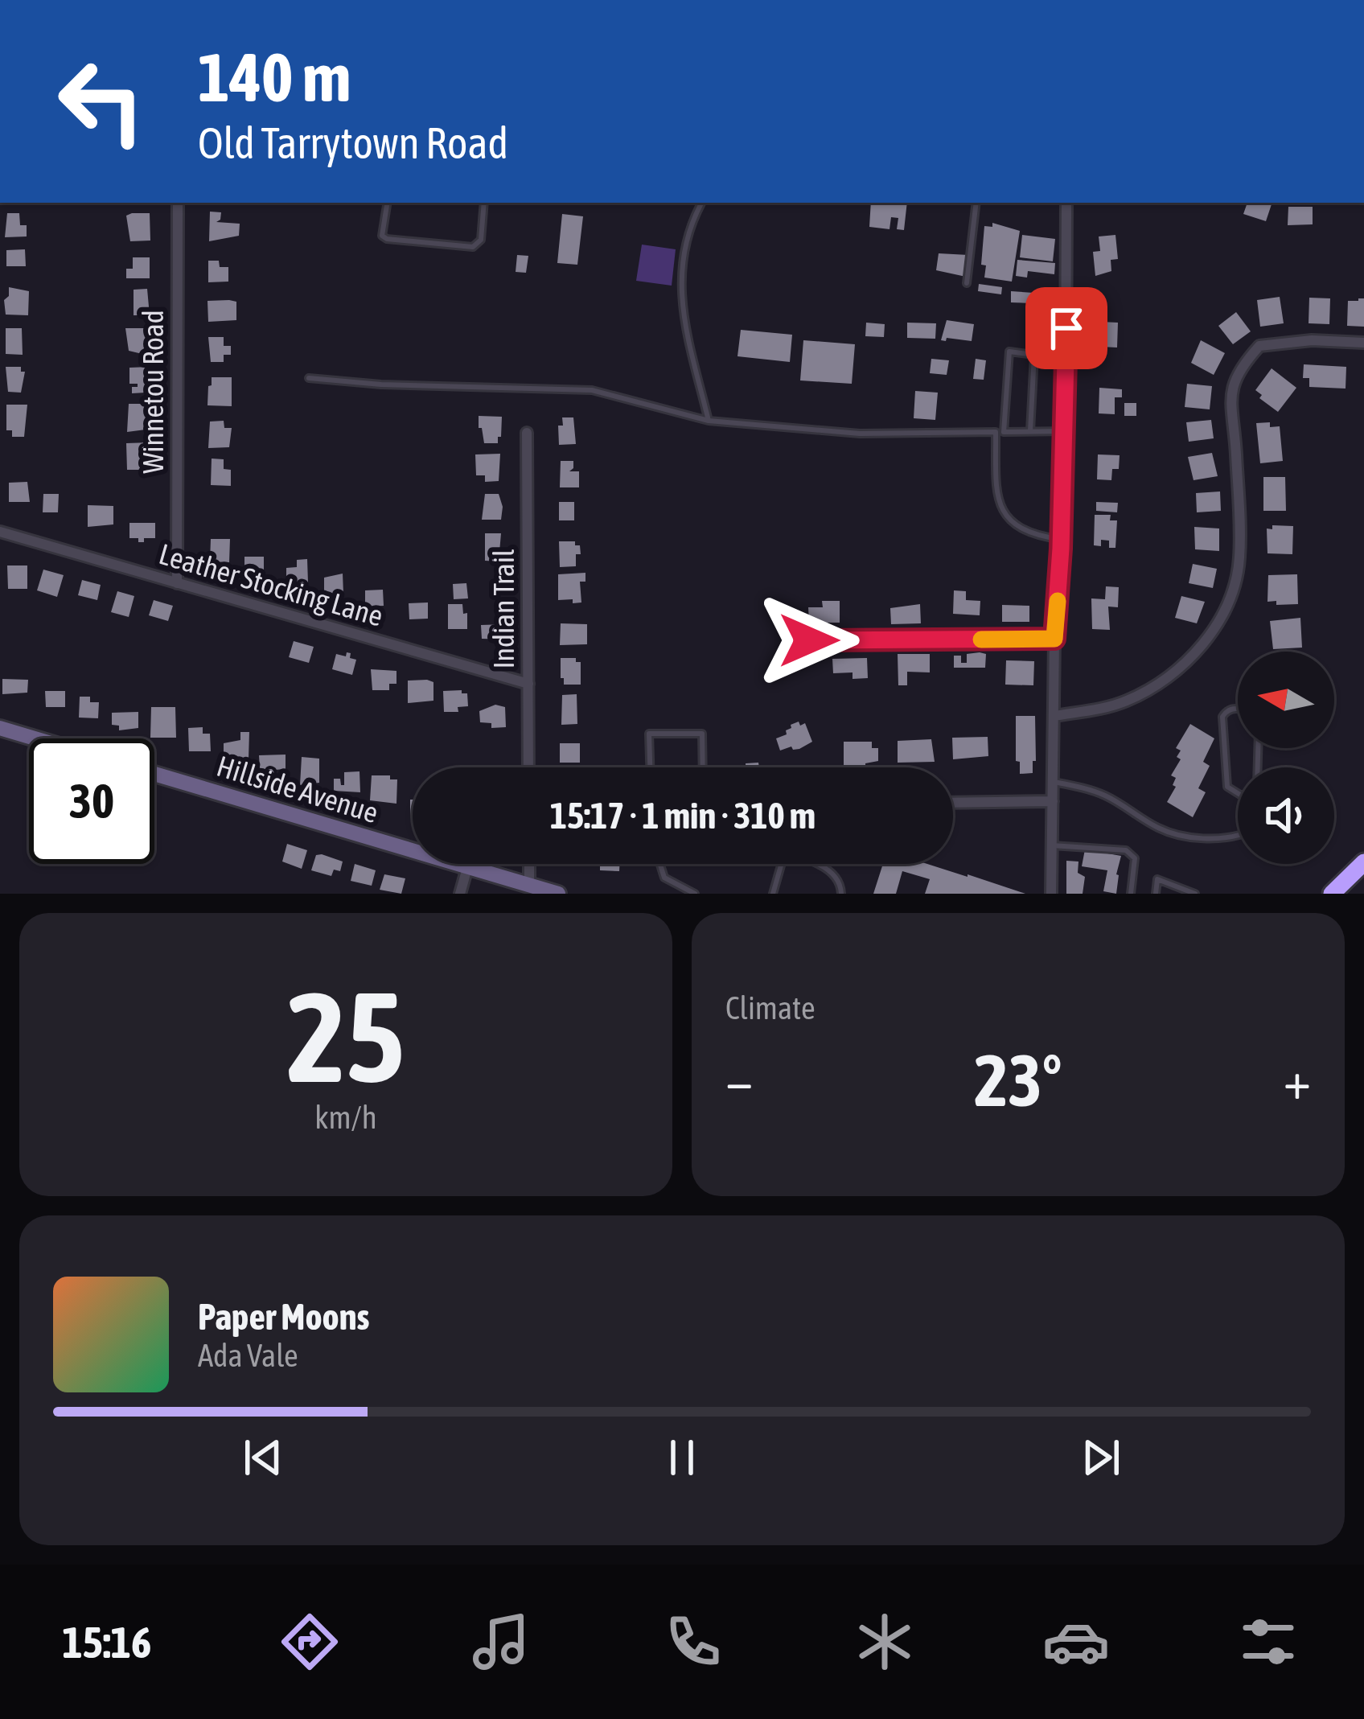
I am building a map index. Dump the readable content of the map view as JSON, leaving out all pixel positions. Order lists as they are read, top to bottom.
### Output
{
  "streets": {
    "main road": ["Hillside Avenue"],
    "street": ["Winnetou Road", "Leather Stocking Lane", "Indian Trail"]
  },
  "crossings": [
    ["Winnetou Road", "Leather Stocking Lane"],
    ["Leather Stocking Lane", "Indian Trail"]
  ],
  "north": "left",
  "page": {
    "turn": ["140 m", "Old Tarrytown Road"],
    "limit": "30",
    "trip": "15:17 · 1 min · 310 m",
    "tile": [
      ["25", "km/h"],
      "Climate"
    ],
    "heat": ["−", "23°", "+"],
    "song": ["Paper Moons", "Ada Vale"],
    "tabs": "15:16"
  }
}
